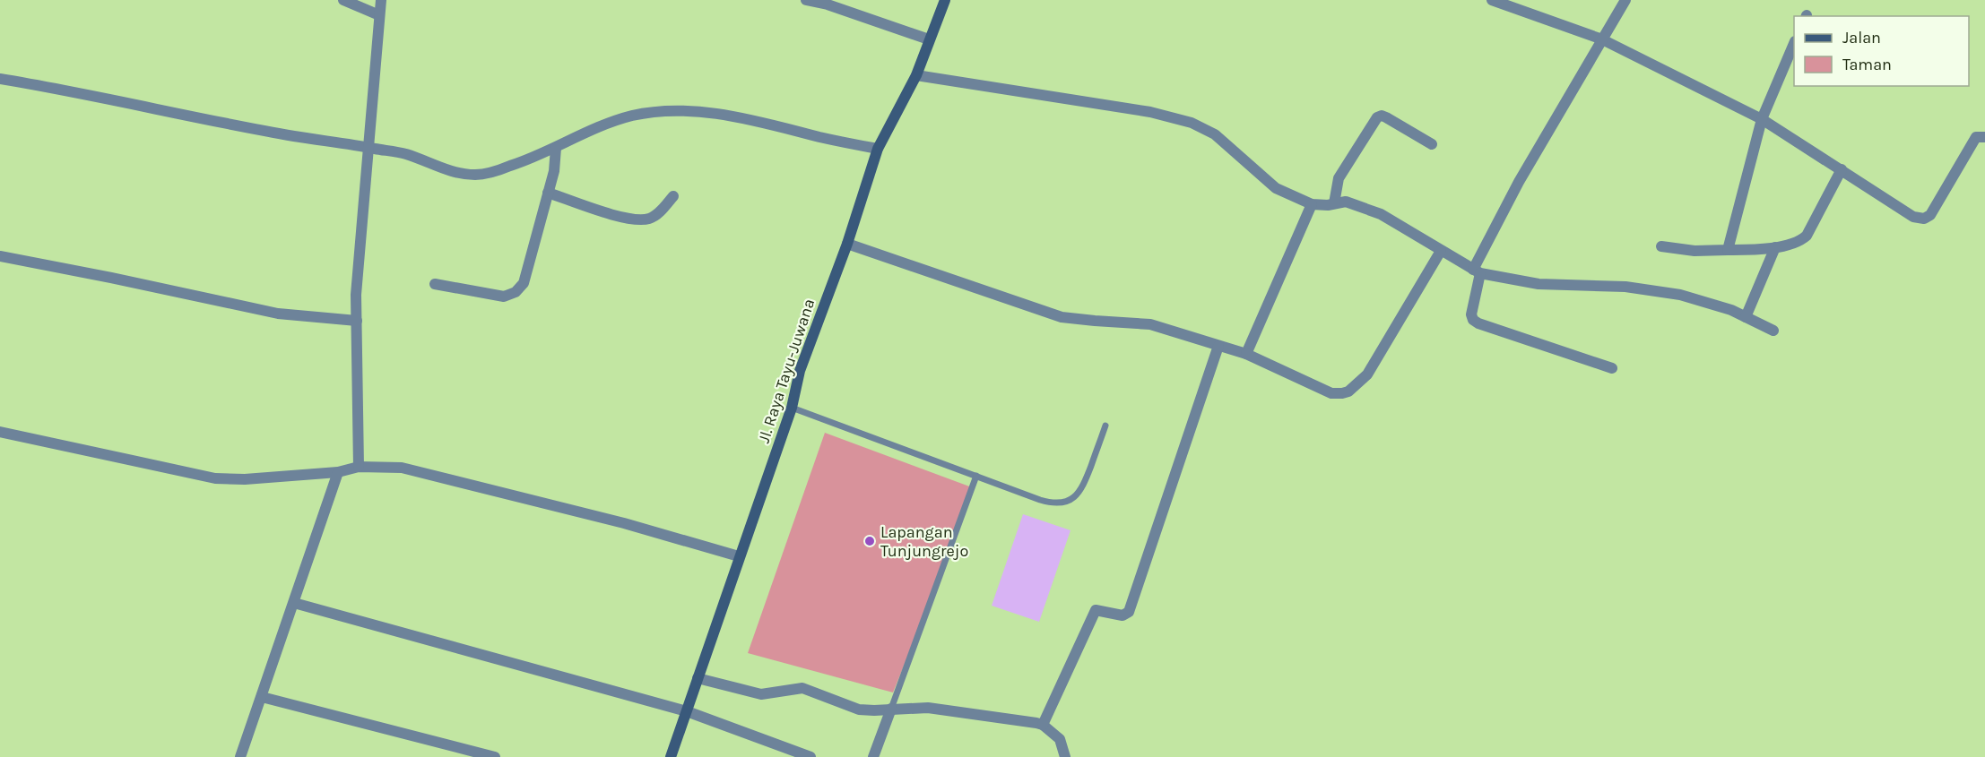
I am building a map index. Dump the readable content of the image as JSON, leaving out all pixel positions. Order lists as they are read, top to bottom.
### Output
{
  "streets": {
    "main road": ["Jl. Raya Tayu-Juwana"]
  },
  "places": ["Lapangan Tunjungrejo"],
  "legend": ["Jalan", "Taman"]
}
